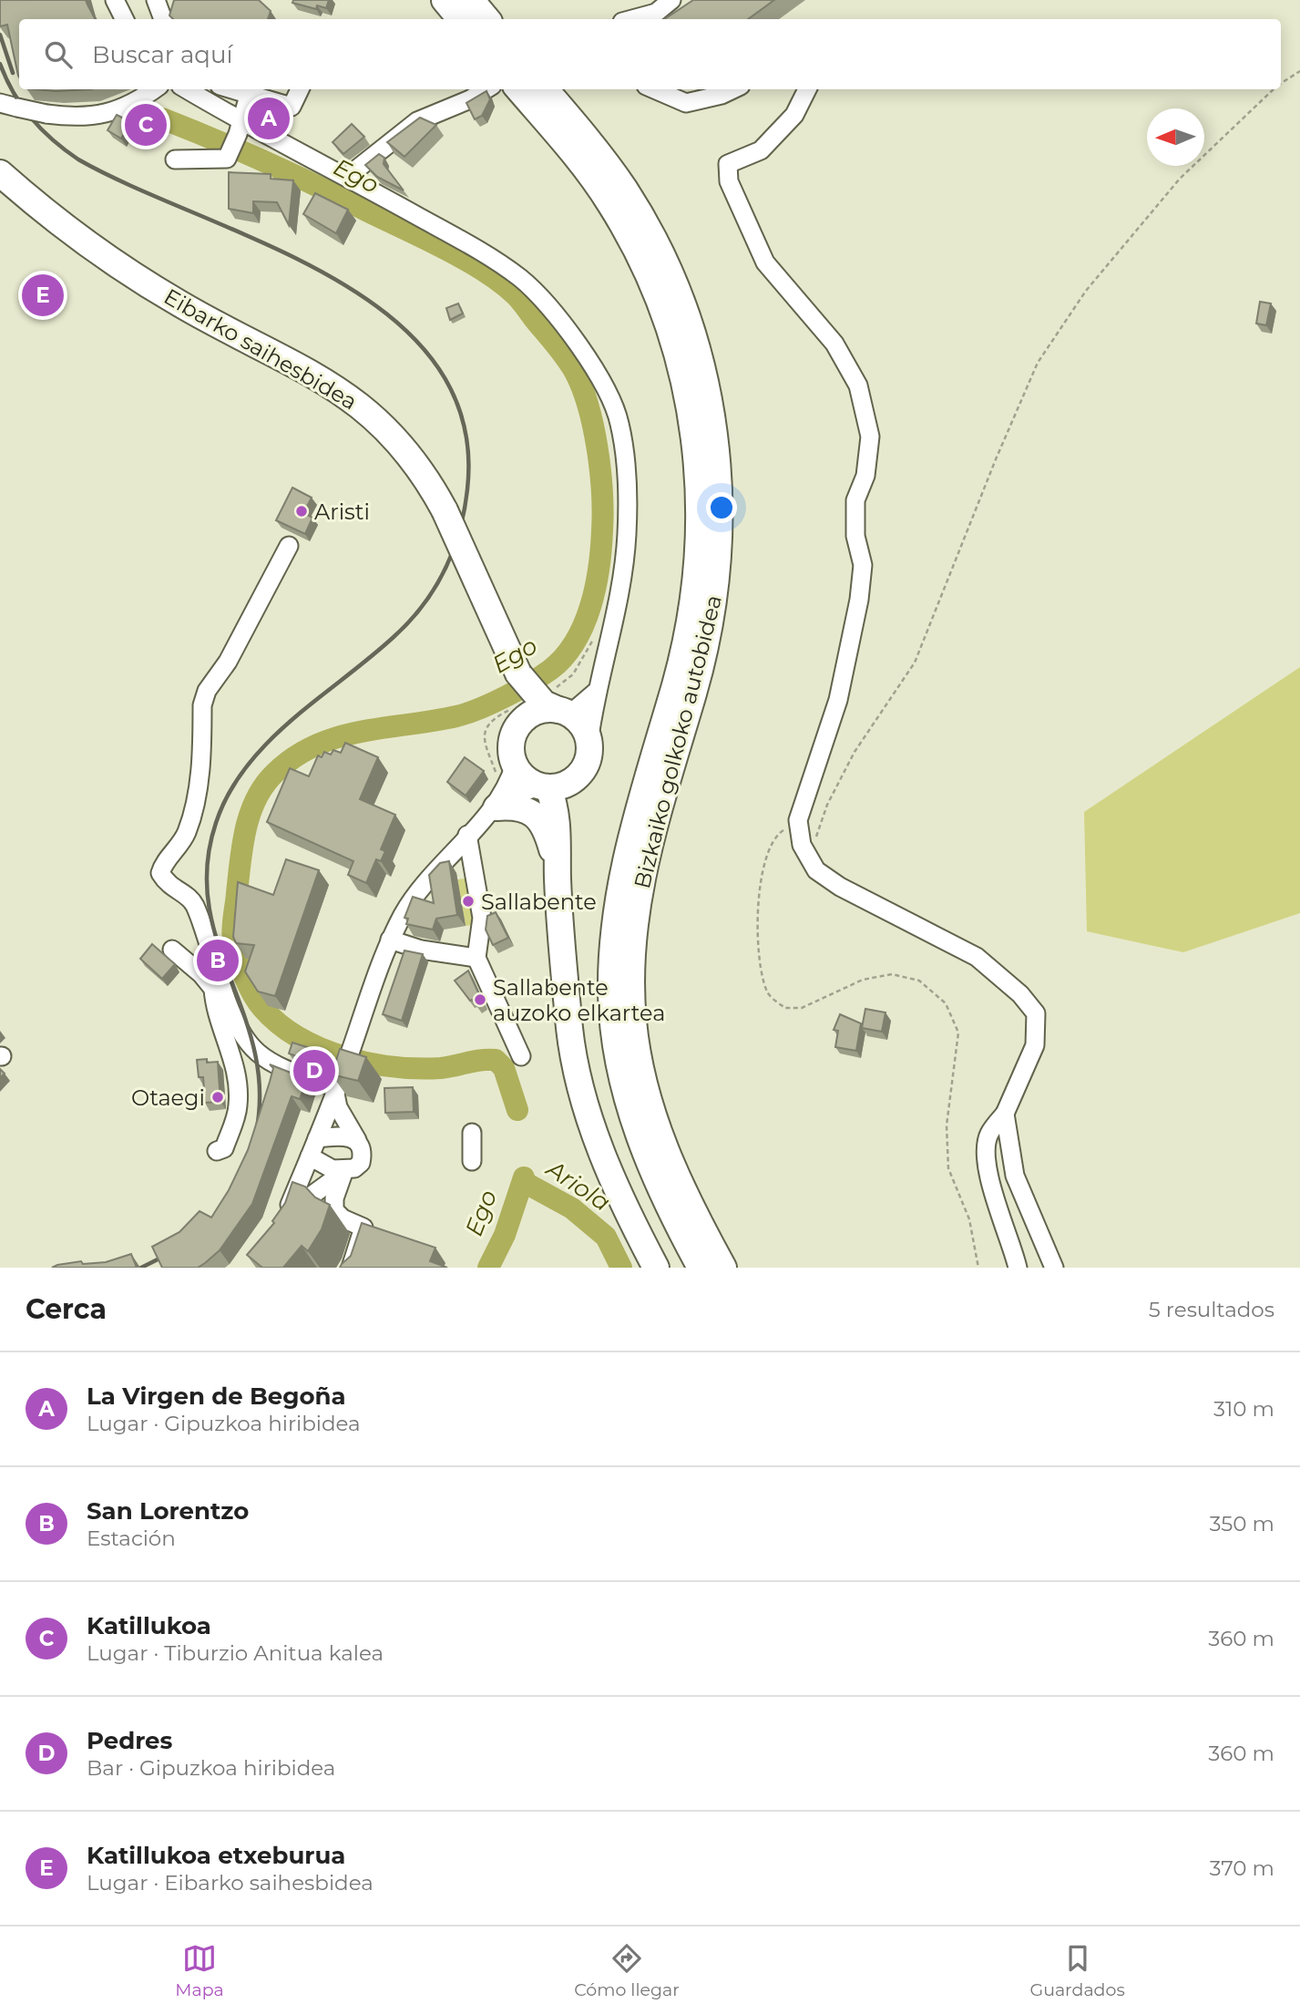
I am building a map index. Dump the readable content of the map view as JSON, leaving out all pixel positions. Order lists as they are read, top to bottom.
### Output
{
  "streets": {
    "highway": ["Eibarko saihesbidea", "Bizkaiko golkoko autobidea"]
  },
  "water": ["Ego", "Ariola"],
  "places": [
    "Aristi",
    "Sallabente",
    "Sallabente auzoko elkartea",
    "Otaegi"
  ],
  "north": "left",
  "page": {
    "search": "Buscar aquí",
    "pins": [
      "A",
      "C",
      "E",
      "B",
      "D"
    ],
    "heading": ["Cerca", "5 resultados"],
    "list": [
      {
        "mark": "A",
        "name": "La Virgen de Begoña",
        "note": "Lugar · Gipuzkoa hiribidea",
        "value": "310 m"
      },
      {
        "mark": "B",
        "name": "San Lorentzo",
        "note": "Estación",
        "value": "350 m"
      },
      {
        "mark": "C",
        "name": "Katillukoa",
        "note": "Lugar · Tiburzio Anitua kalea",
        "value": "360 m"
      },
      {
        "mark": "D",
        "name": "Pedres",
        "note": "Bar · Gipuzkoa hiribidea",
        "value": "360 m"
      },
      {
        "mark": "E",
        "name": "Katillukoa etxeburua",
        "note": "Lugar · Eibarko saihesbidea",
        "value": "370 m"
      }
    ],
    "nav": ["Mapa", "Cómo llegar", "Guardados"]
  }
}
